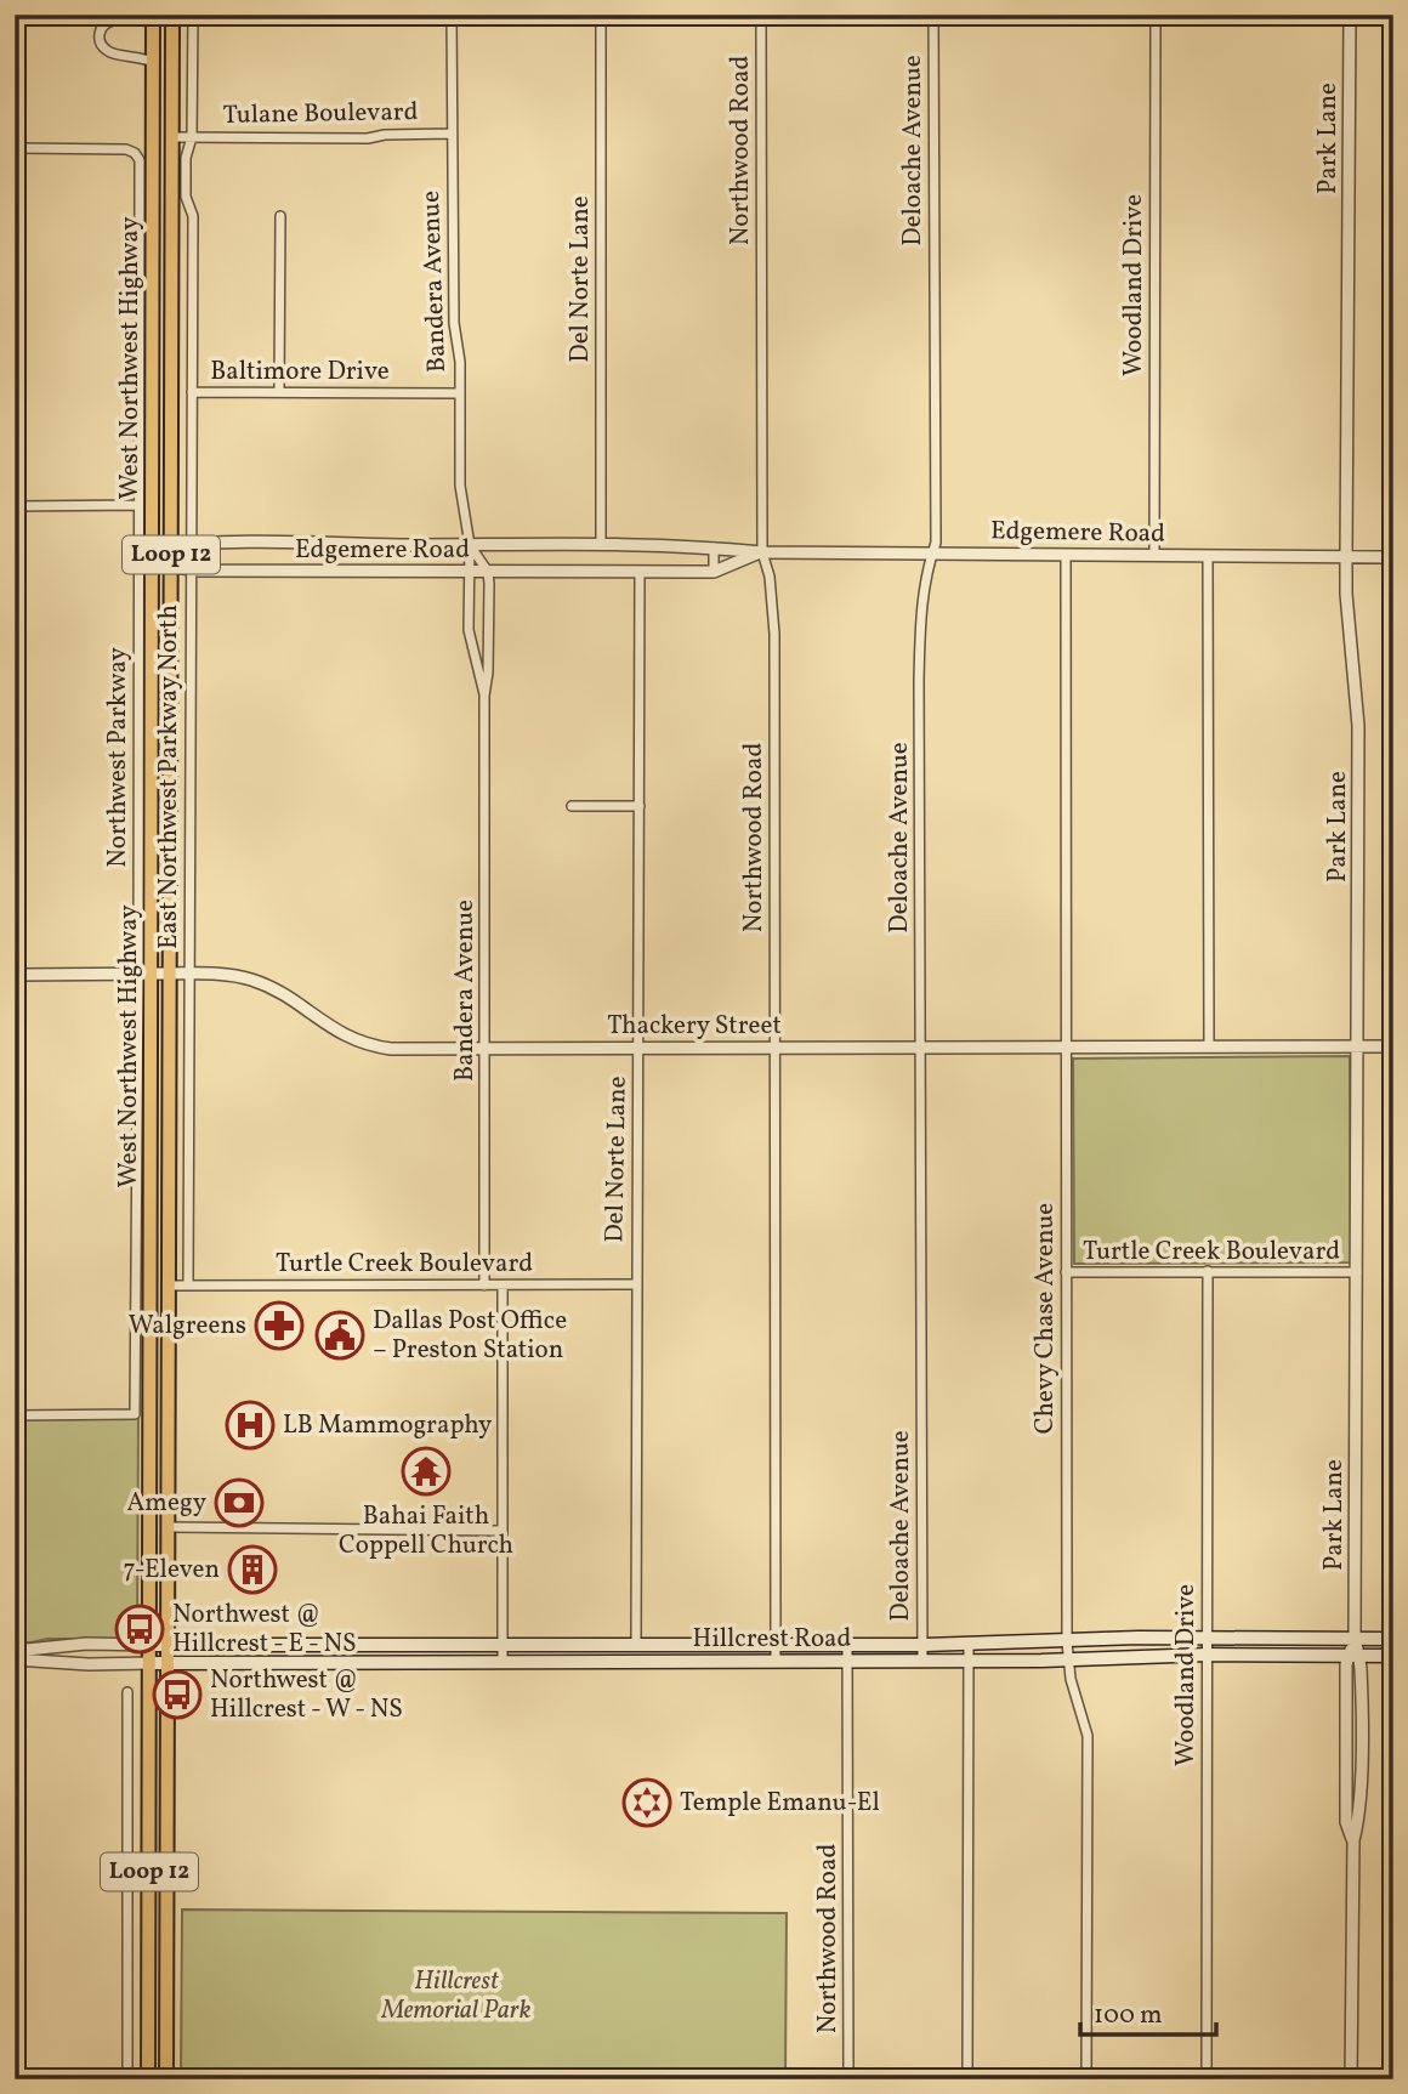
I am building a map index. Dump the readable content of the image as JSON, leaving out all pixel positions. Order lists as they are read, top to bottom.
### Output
{
  "streets": {
    "main road": ["West Northwest Highway", "Loop 12", "Hillcrest Road"],
    "street": [
      "Tulane Boulevard",
      "Park Lane",
      "Northwood Road",
      "Deloache Avenue",
      "Del Norte Lane",
      "Bandera Avenue",
      "Woodland Drive",
      "Baltimore Drive",
      "Edgemere Road",
      "Northwest Parkway",
      "East Northwest Parkway North",
      "Thackery Street",
      "Turtle Creek Boulevard",
      "Chevy Chase Avenue"
    ]
  },
  "crossings": [
    ["Tulane Boulevard", "Bandera Avenue"],
    ["Tulane Boulevard", "West Northwest Highway"],
    ["Tulane Boulevard", "East Northwest Parkway North"],
    ["Park Lane", "Edgemere Road"],
    ["Park Lane", "Thackery Street"],
    ["Park Lane", "Turtle Creek Boulevard"],
    ["Park Lane", "Hillcrest Road"],
    ["Northwood Road", "Edgemere Road"],
    ["Northwood Road", "Thackery Street"],
    ["Northwood Road", "Hillcrest Road"],
    ["Deloache Avenue", "Edgemere Road"],
    ["Deloache Avenue", "Thackery Street"],
    ["Deloache Avenue", "Hillcrest Road"],
    ["Del Norte Lane", "Edgemere Road"],
    ["Del Norte Lane", "Thackery Street"],
    ["Del Norte Lane", "Turtle Creek Boulevard"],
    ["Del Norte Lane", "Hillcrest Road"],
    ["Bandera Avenue", "Baltimore Drive"],
    ["Bandera Avenue", "Edgemere Road"],
    ["Bandera Avenue", "Thackery Street"],
    ["Bandera Avenue", "Turtle Creek Boulevard"],
    ["Woodland Drive", "Edgemere Road"],
    ["Woodland Drive", "Turtle Creek Boulevard"],
    ["Woodland Drive", "Hillcrest Road"],
    ["West Northwest Highway", "Edgemere Road"],
    ["West Northwest Highway", "Northwest Parkway"],
    ["West Northwest Highway", "Thackery Street"],
    ["West Northwest Highway", "Turtle Creek Boulevard"],
    ["West Northwest Highway", "Hillcrest Road"],
    ["Baltimore Drive", "East Northwest Parkway North"],
    ["Edgemere Road", "East Northwest Parkway North"],
    ["Edgemere Road", "Chevy Chase Avenue"],
    ["Northwest Parkway", "Thackery Street"],
    ["East Northwest Parkway North", "Thackery Street"],
    ["East Northwest Parkway North", "Turtle Creek Boulevard"],
    ["Thackery Street", "Chevy Chase Avenue"],
    ["Turtle Creek Boulevard", "Chevy Chase Avenue"],
    ["Chevy Chase Avenue", "Hillcrest Road"]
  ],
  "parks": ["Hillcrest Memorial Park"],
  "places": {
    "pharmacy": ["Walgreens"],
    "public building": ["Dallas Post Office – Preston Station"],
    "hospital": ["LB Mammography"],
    "temple": ["Bahai Faith Coppell Church"],
    "bank": ["Amegy"],
    "building": ["7-Eleven"],
    "bus stop": ["Northwest @ Hillcrest - E - NS", "Northwest @ Hillcrest - W - NS"],
    "synagogue": ["Temple Emanu-El"]
  },
  "scale_bar": "100 m"
}
